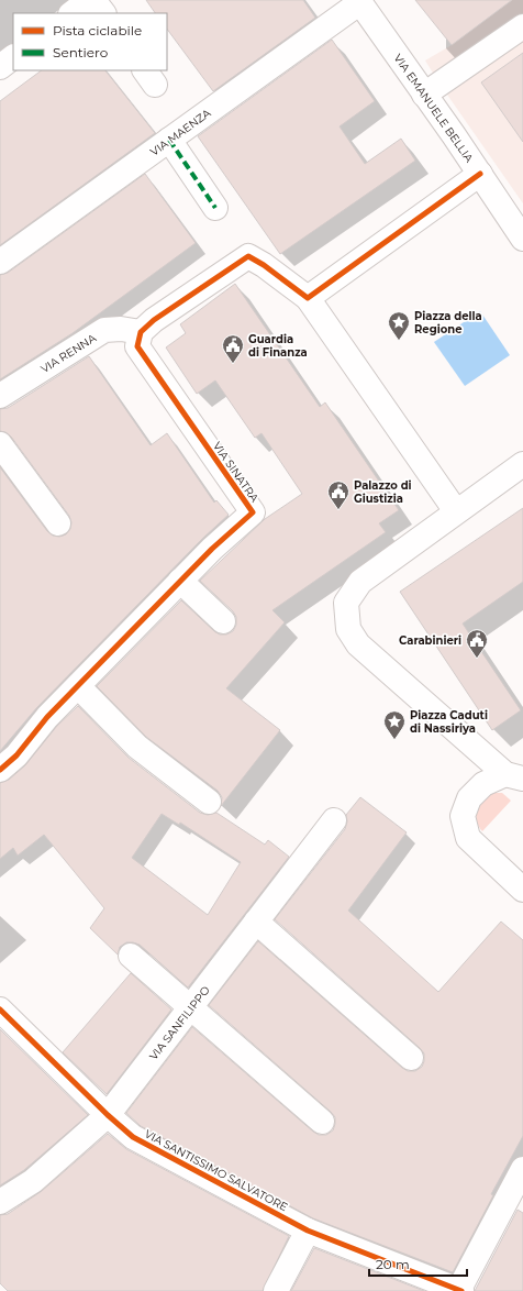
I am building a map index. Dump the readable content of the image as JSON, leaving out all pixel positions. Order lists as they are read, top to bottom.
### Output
{
  "streets": {
    "street": [
      "VIA EMANUELE BELLIA",
      "VIA MAENZA",
      "VIA RENNA",
      "VIA SINATRA",
      "VIA SANFILIPPO",
      "VIA SANTISSIMO SALVATORE"
    ]
  },
  "crossings": [
    ["VIA EMANUELE BELLIA", "VIA MAENZA"],
    ["VIA RENNA", "VIA SINATRA"],
    ["VIA SANFILIPPO", "VIA SANTISSIMO SALVATORE"]
  ],
  "places": {
    "place": ["Piazza della Regione", "Piazza Caduti di Nassiriya"],
    "public building": ["Guardia di Finanza", "Palazzo di Giustizia", "Carabinieri"]
  },
  "legend": ["Pista ciclabile", "Sentiero"],
  "scale_bar": "20 m"
}
